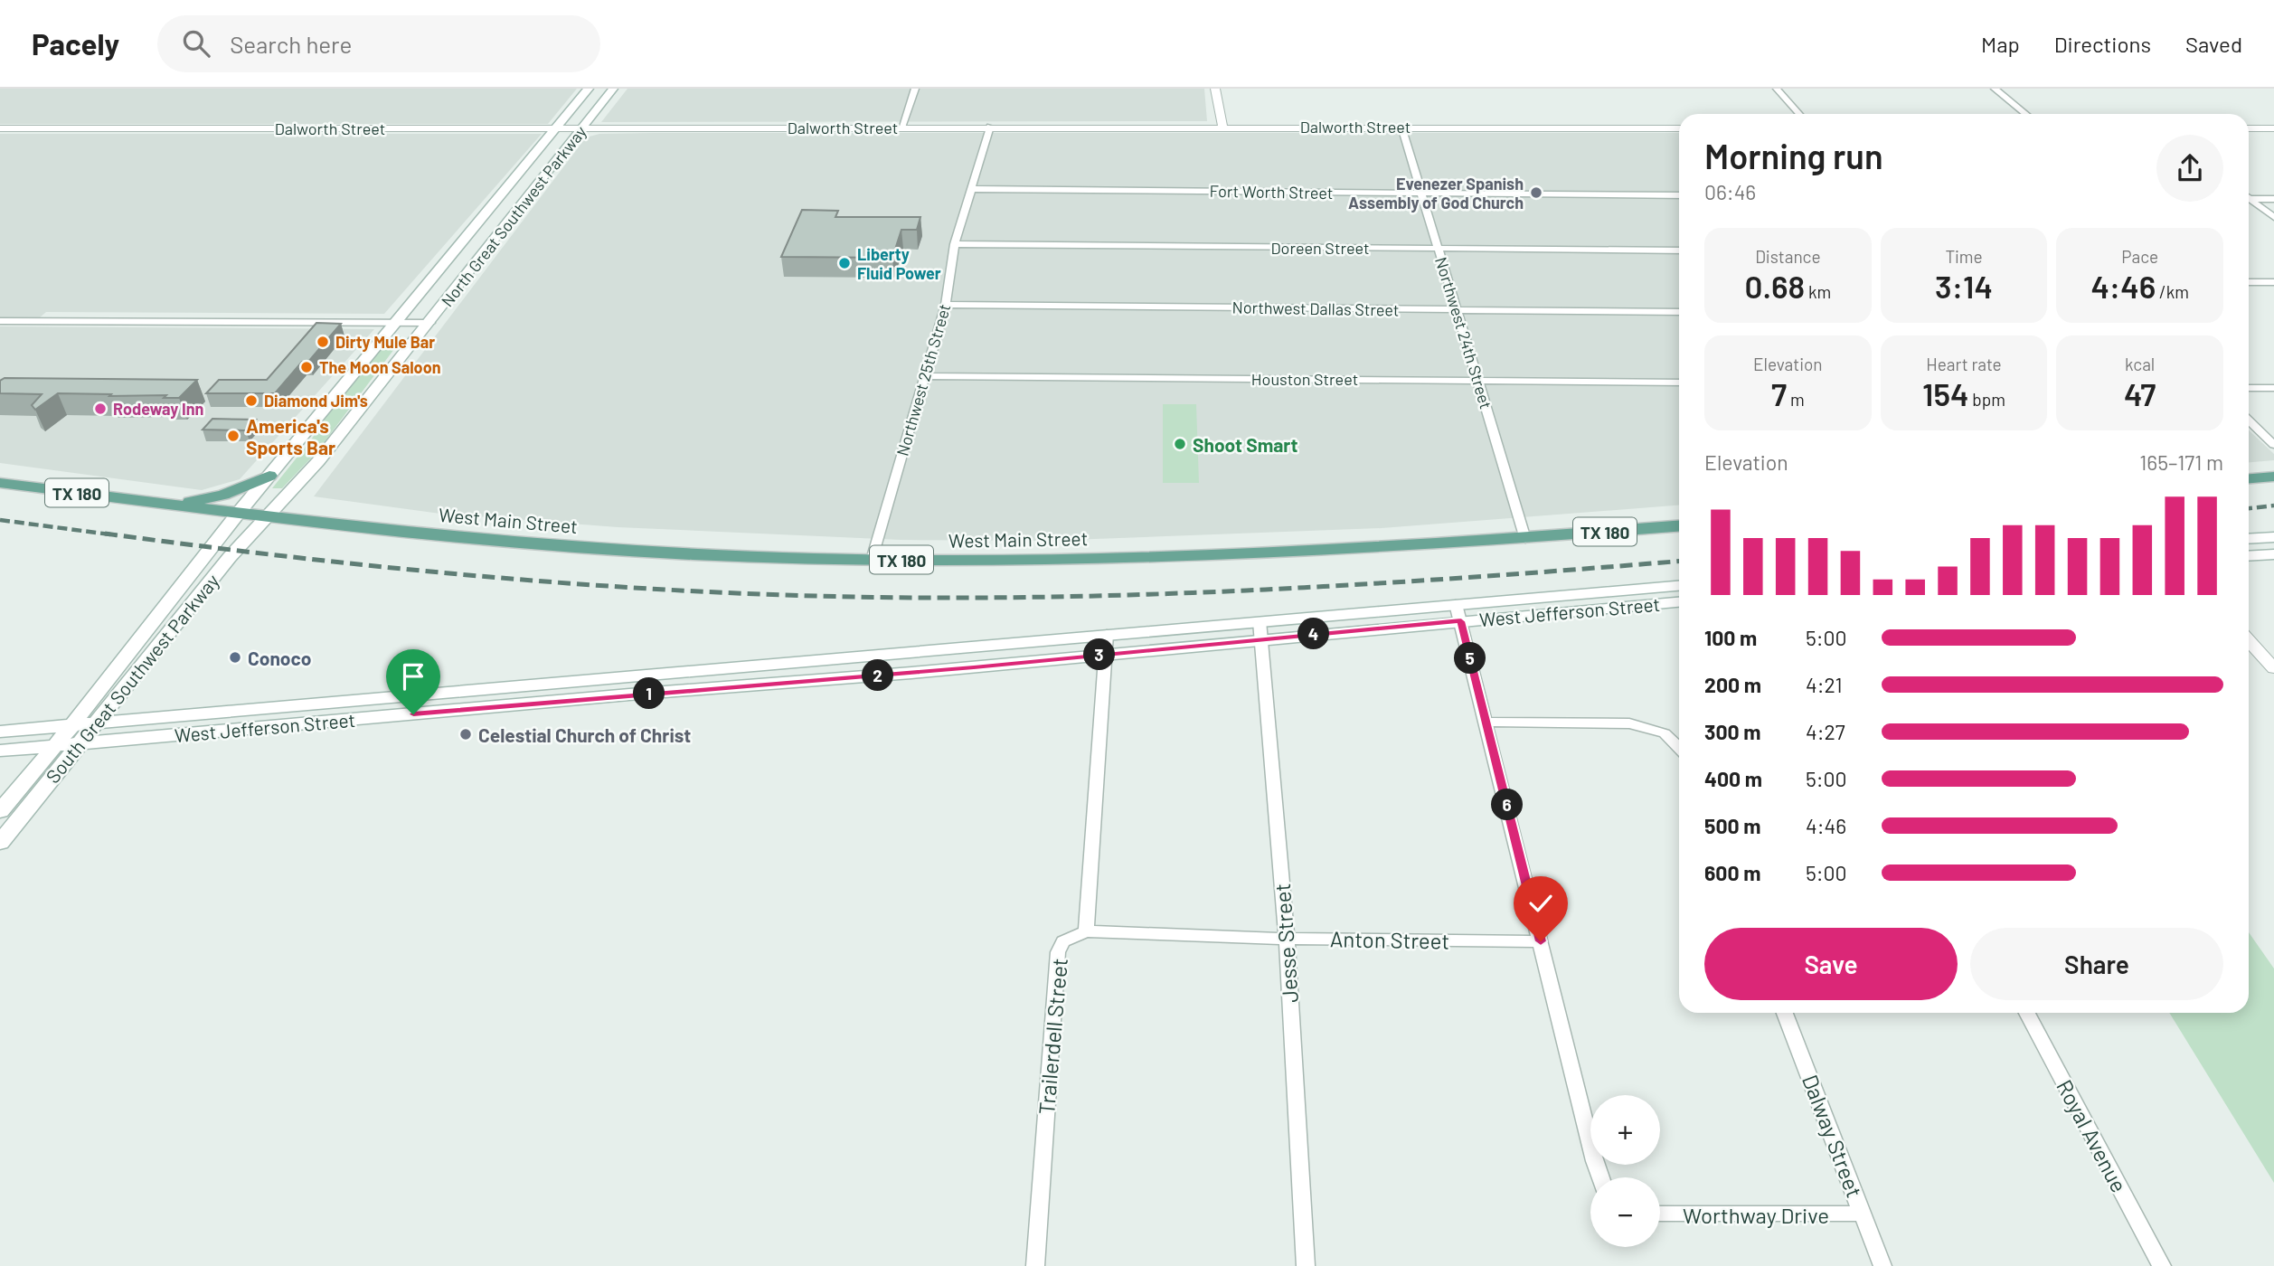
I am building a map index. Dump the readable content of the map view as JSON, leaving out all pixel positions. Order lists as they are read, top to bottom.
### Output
{
  "streets": {
    "main road": [
      "North Great Southwest Parkway",
      "TX 180",
      "West Main Street",
      "West Jefferson Street",
      "South Great Southwest Parkway"
    ],
    "street": [
      "Dalworth Street",
      "Fort Worth Street",
      "Doreen Street",
      "Northwest Dallas Street",
      "Northwest 24th Street",
      "Houston Street",
      "Northwest 25th Street",
      "Anton Street",
      "Jesse Street",
      "Trailerdell Street",
      "Dalway Street",
      "Royal Avenue",
      "Worthway Drive"
    ]
  },
  "crossings": [
    ["Dalworth Street", "North Great Southwest Parkway"],
    ["Dalworth Street", "Northwest 24th Street"],
    ["Dalworth Street", "Northwest 25th Street"],
    ["Fort Worth Street", "Northwest 24th Street"],
    ["Fort Worth Street", "Northwest 25th Street"],
    ["North Great Southwest Parkway", "TX 180"],
    ["North Great Southwest Parkway", "West Main Street"],
    ["North Great Southwest Parkway", "South Great Southwest Parkway"],
    ["Doreen Street", "Northwest 24th Street"],
    ["Doreen Street", "Northwest 25th Street"],
    ["Northwest Dallas Street", "Northwest 24th Street"],
    ["Northwest Dallas Street", "Northwest 25th Street"],
    ["Northwest 24th Street", "Houston Street"],
    ["Northwest 24th Street", "West Main Street"],
    ["Houston Street", "Northwest 25th Street"],
    ["Northwest 25th Street", "West Main Street"],
    ["TX 180", "West Main Street"],
    ["TX 180", "South Great Southwest Parkway"],
    ["West Main Street", "South Great Southwest Parkway"],
    ["West Jefferson Street", "South Great Southwest Parkway"],
    ["West Jefferson Street", "Jesse Street"],
    ["Anton Street", "Jesse Street"],
    ["Anton Street", "Trailerdell Street"],
    ["Dalway Street", "Worthway Drive"]
  ],
  "places": [
    "Evenezer Spanish Assembly of God Church",
    "Liberty Fluid Power",
    "Dirty Mule Bar",
    "The Moon Saloon",
    "Diamond Jim's",
    "Rodeway Inn",
    "America's Sports Bar",
    "Shoot Smart",
    "Conoco",
    "Celestial Church of Christ"
  ],
  "page": {
    "header": "Pacely",
    "search": "Search here",
    "nav": ["Map", "Directions", "Saved"],
    "heading": ["Morning run", "06:46"],
    "stats": [
      ["Distance", "0.68 km"],
      ["Time", "3:14"],
      ["Pace", "4:46 /km"],
      ["Elevation", "7 m"],
      ["Heart rate", "154 bpm"],
      ["kcal", "47"]
    ],
    "chart": ["Elevation", "165–171 m"],
    "list": [
      {
        "name": "100 m",
        "note": "5:00"
      },
      {
        "name": "200 m",
        "note": "4:21"
      },
      {
        "name": "300 m",
        "note": "4:27"
      },
      {
        "name": "400 m",
        "note": "5:00"
      },
      {
        "name": "500 m",
        "note": "4:46"
      },
      {
        "name": "600 m",
        "note": "5:00"
      }
    ],
    "pins": [
      "4",
      "3",
      "5",
      "2",
      "1",
      "6"
    ],
    "buttons": ["Save", "Share"],
    "map_buttons": ["+", "−"]
  }
}
